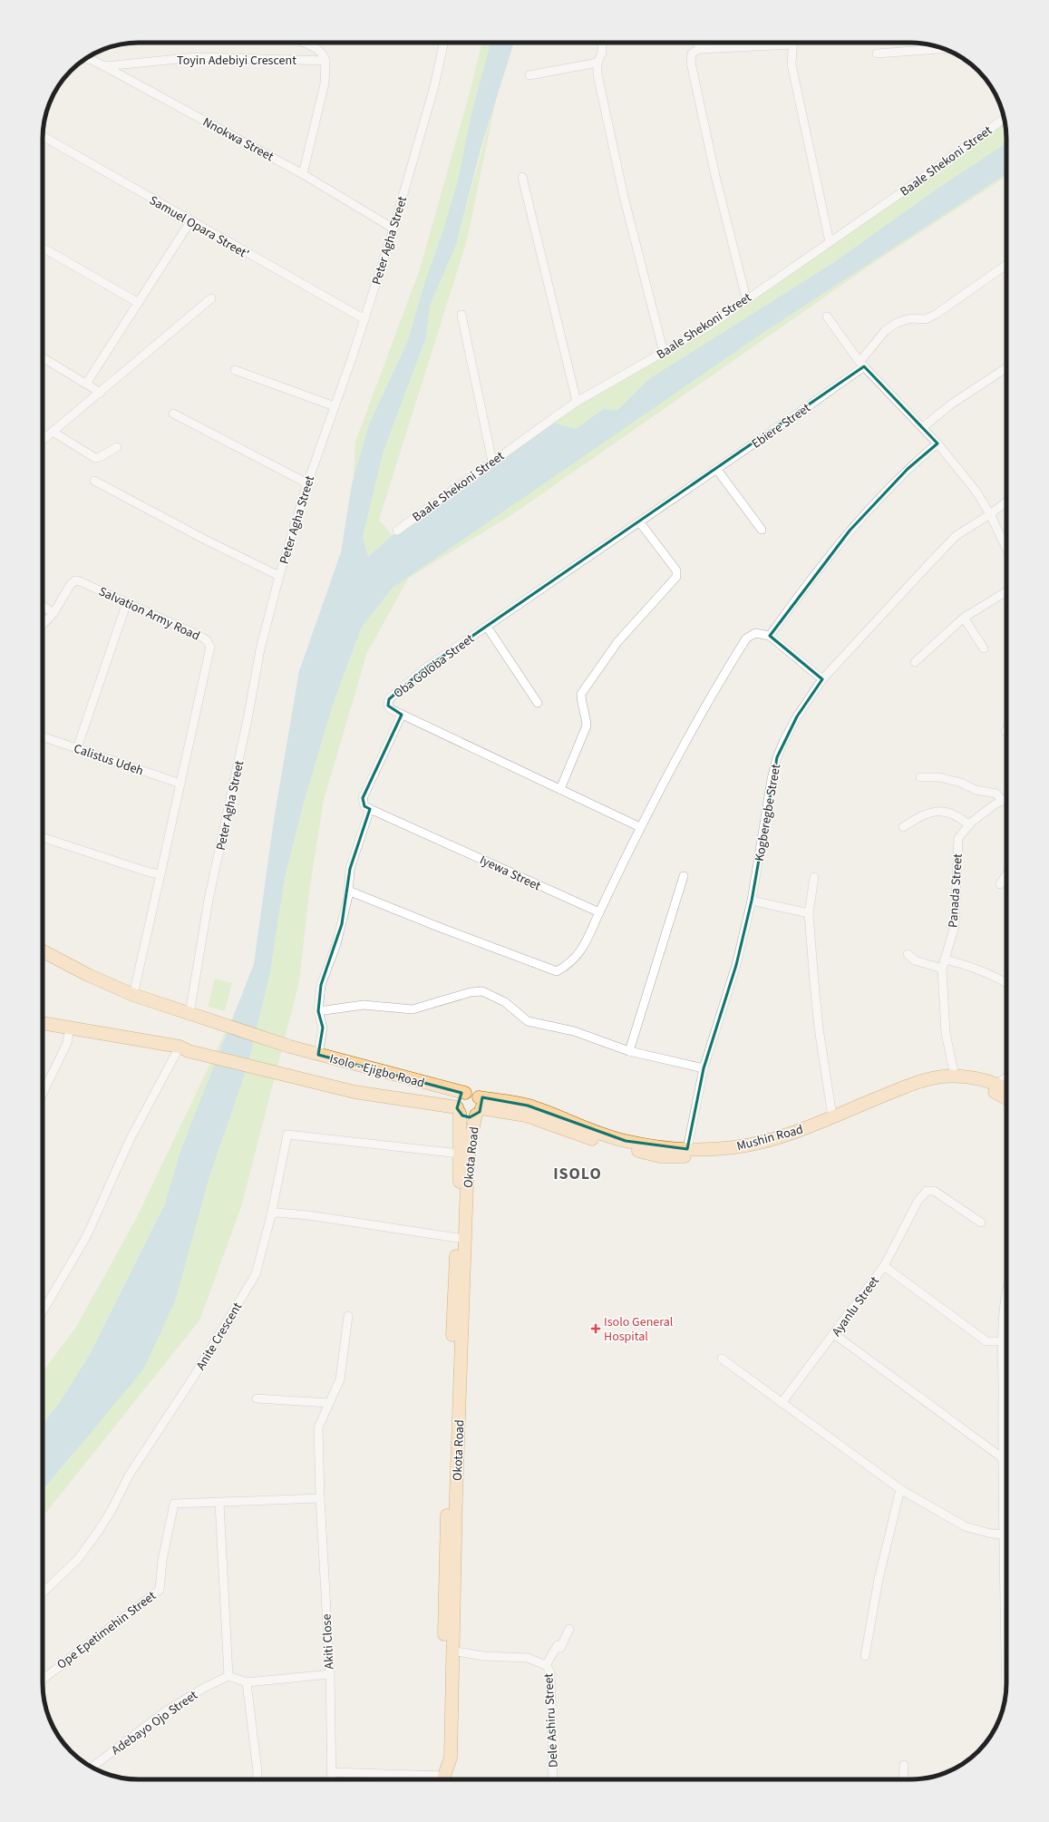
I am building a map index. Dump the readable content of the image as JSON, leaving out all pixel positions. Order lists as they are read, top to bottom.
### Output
{
  "streets": {
    "main road": ["Isolo - Ejigbo Road", "Mushin Road", "Okota Road"],
    "street": [
      "Toyin Adebiyi Crescent",
      "Nnokwa Street",
      "Baale Shekoni Street",
      "Samuel Opara Street'",
      "Peter Agha Street",
      "Ebiere Street",
      "Salvation Army Road",
      "Oba Goloba Street",
      "Calistus Udeh",
      "Kogberegbe Street",
      "Iyewa Street",
      "Panada Street",
      "Ayanlu Street",
      "Anite Crescent",
      "Ope Epetimehin Street",
      "Akiti Close",
      "Dele Ashiru Street",
      "Adebayo Ojo Street"
    ]
  },
  "crossings": [
    ["Toyin Adebiyi Crescent", "Nnokwa Street"],
    ["Nnokwa Street", "Peter Agha Street"],
    ["Samuel Opara Street'", "Peter Agha Street"],
    ["Peter Agha Street", "Isolo - Ejigbo Road"],
    ["Ebiere Street", "Oba Goloba Street"],
    ["Salvation Army Road", "Calistus Udeh"],
    ["Kogberegbe Street", "Mushin Road"],
    ["Panada Street", "Mushin Road"],
    ["Isolo - Ejigbo Road", "Mushin Road"],
    ["Isolo - Ejigbo Road", "Okota Road"],
    ["Mushin Road", "Okota Road"],
    ["Okota Road", "Dele Ashiru Street"]
  ],
  "districts": ["ISOLO"],
  "places": {
    "health": ["Isolo General Hospital"]
  }
}
